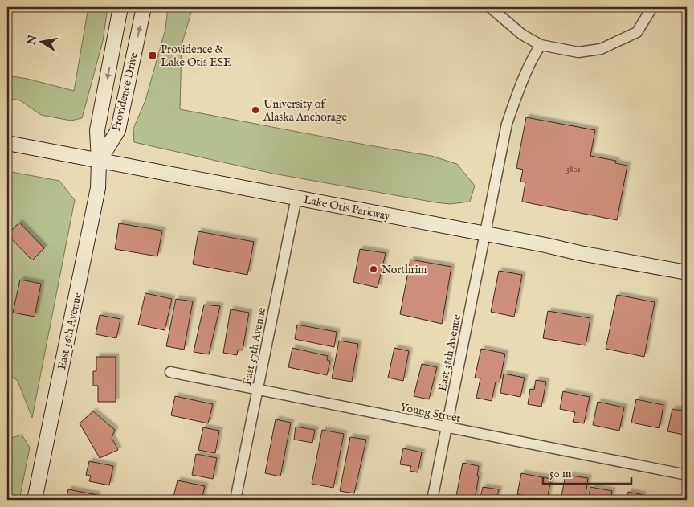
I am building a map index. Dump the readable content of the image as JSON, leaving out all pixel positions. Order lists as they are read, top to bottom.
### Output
{
  "streets": {
    "main road": ["Providence Drive", "Lake Otis Parkway", "East 36th Avenue"],
    "street": ["East 37th Avenue", "East 38th Avenue", "Young Street"]
  },
  "crossings": [
    ["Providence Drive", "Lake Otis Parkway"],
    ["Providence Drive", "East 36th Avenue"],
    ["Lake Otis Parkway", "East 36th Avenue"],
    ["Lake Otis Parkway", "East 37th Avenue"],
    ["Lake Otis Parkway", "East 38th Avenue"],
    ["East 37th Avenue", "Young Street"],
    ["East 38th Avenue", "Young Street"]
  ],
  "places": {
    "transit": ["Providence & Lake Otis ESE"],
    "other": ["University of Alaska Anchorage", "Northrim"]
  },
  "house_numbers": ["3801"],
  "scale_bar": "50 m",
  "north": "left"
}
